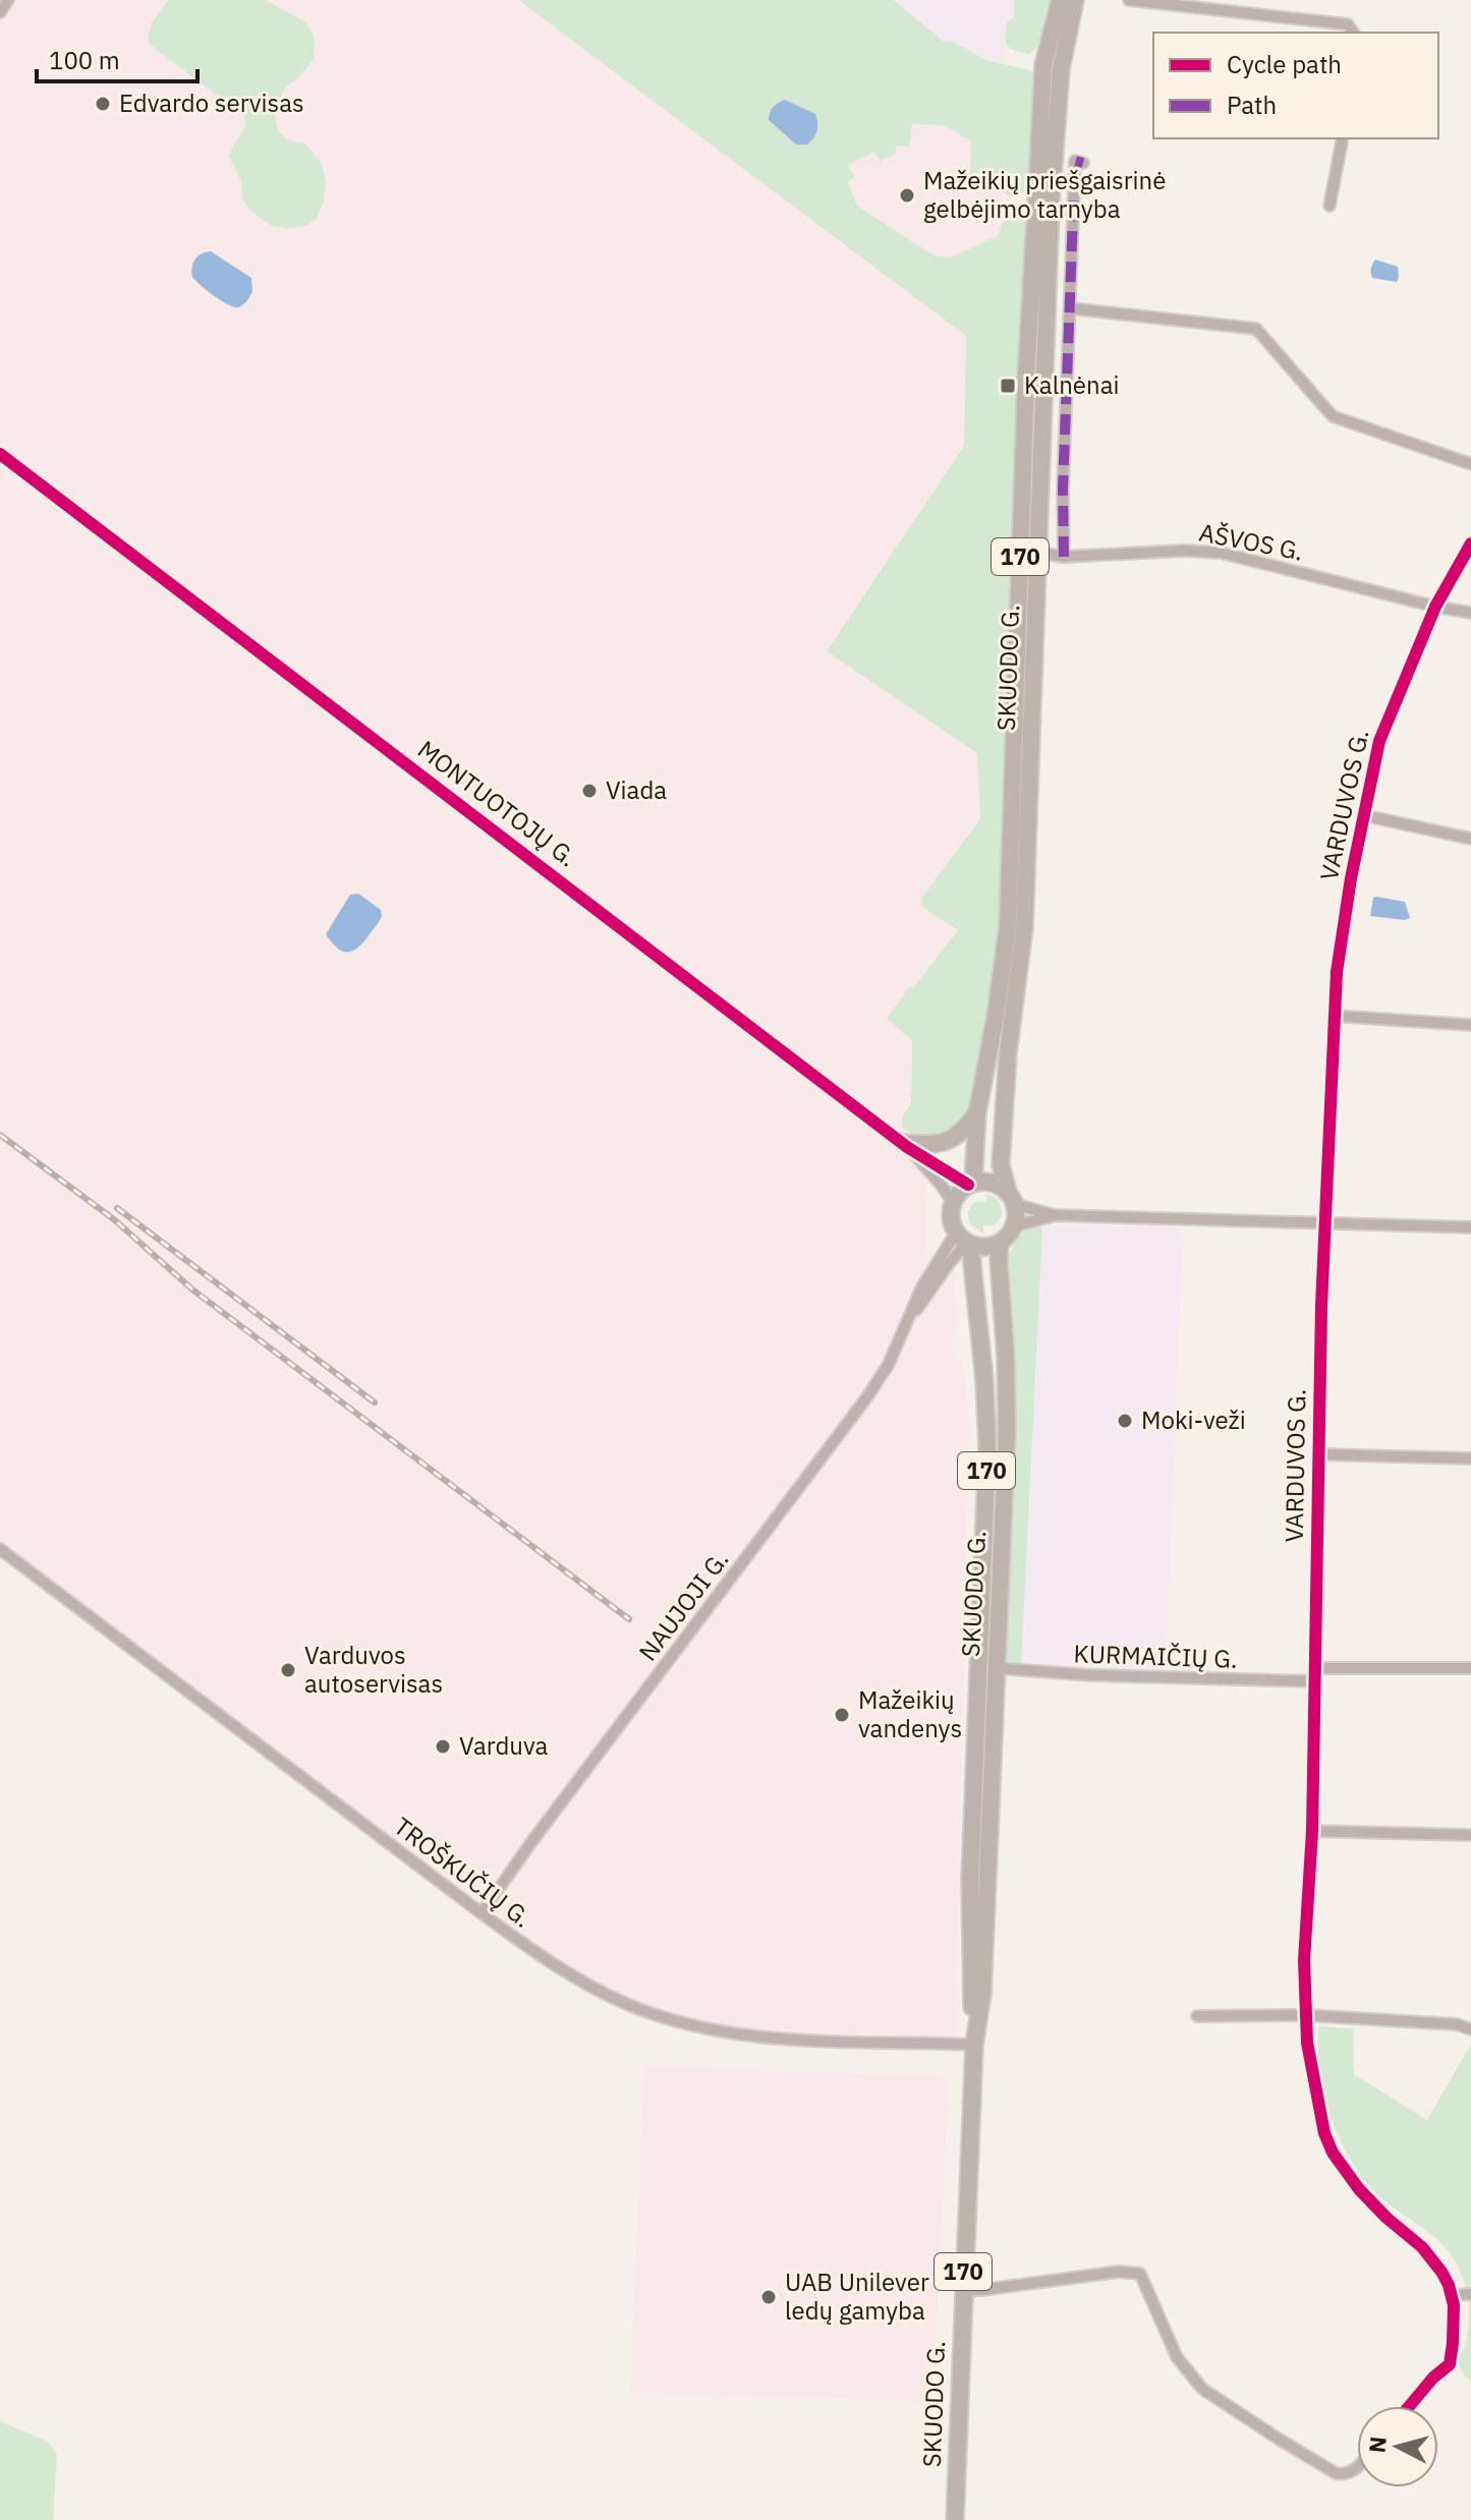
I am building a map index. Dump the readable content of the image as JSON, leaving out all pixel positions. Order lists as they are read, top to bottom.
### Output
{
  "streets": {
    "main road": ["170", "SKUODO G."],
    "street": [
      "AŠVOS G.",
      "MONTUOTOJŲ G.",
      "VARDUVOS G.",
      "NAUJOJI G.",
      "KURMAIČIŲ G.",
      "TROŠKUČIŲ G."
    ]
  },
  "crossings": [
    ["AŠVOS G.", "SKUODO G."],
    ["AŠVOS G.", "VARDUVOS G."],
    ["SKUODO G.", "MONTUOTOJŲ G."],
    ["SKUODO G.", "NAUJOJI G."],
    ["SKUODO G.", "KURMAIČIŲ G."],
    ["SKUODO G.", "TROŠKUČIŲ G."],
    ["MONTUOTOJŲ G.", "NAUJOJI G."],
    ["VARDUVOS G.", "KURMAIČIŲ G."],
    ["NAUJOJI G.", "TROŠKUČIŲ G."]
  ],
  "places": {
    "other": [
      "Edvardo servisas",
      "Mažeikių priešgaisrinė gelbėjimo tarnyba",
      "Viada",
      "Moki-veži",
      "Varduvos autoservisas",
      "Mažeikių vandenys",
      "Varduva",
      "UAB Unilever ledų gamyba"
    ],
    "transit": ["Kalnėnai"]
  },
  "legend": ["Cycle path", "Path"],
  "scale_bar": "100 m",
  "north": "left"
}
